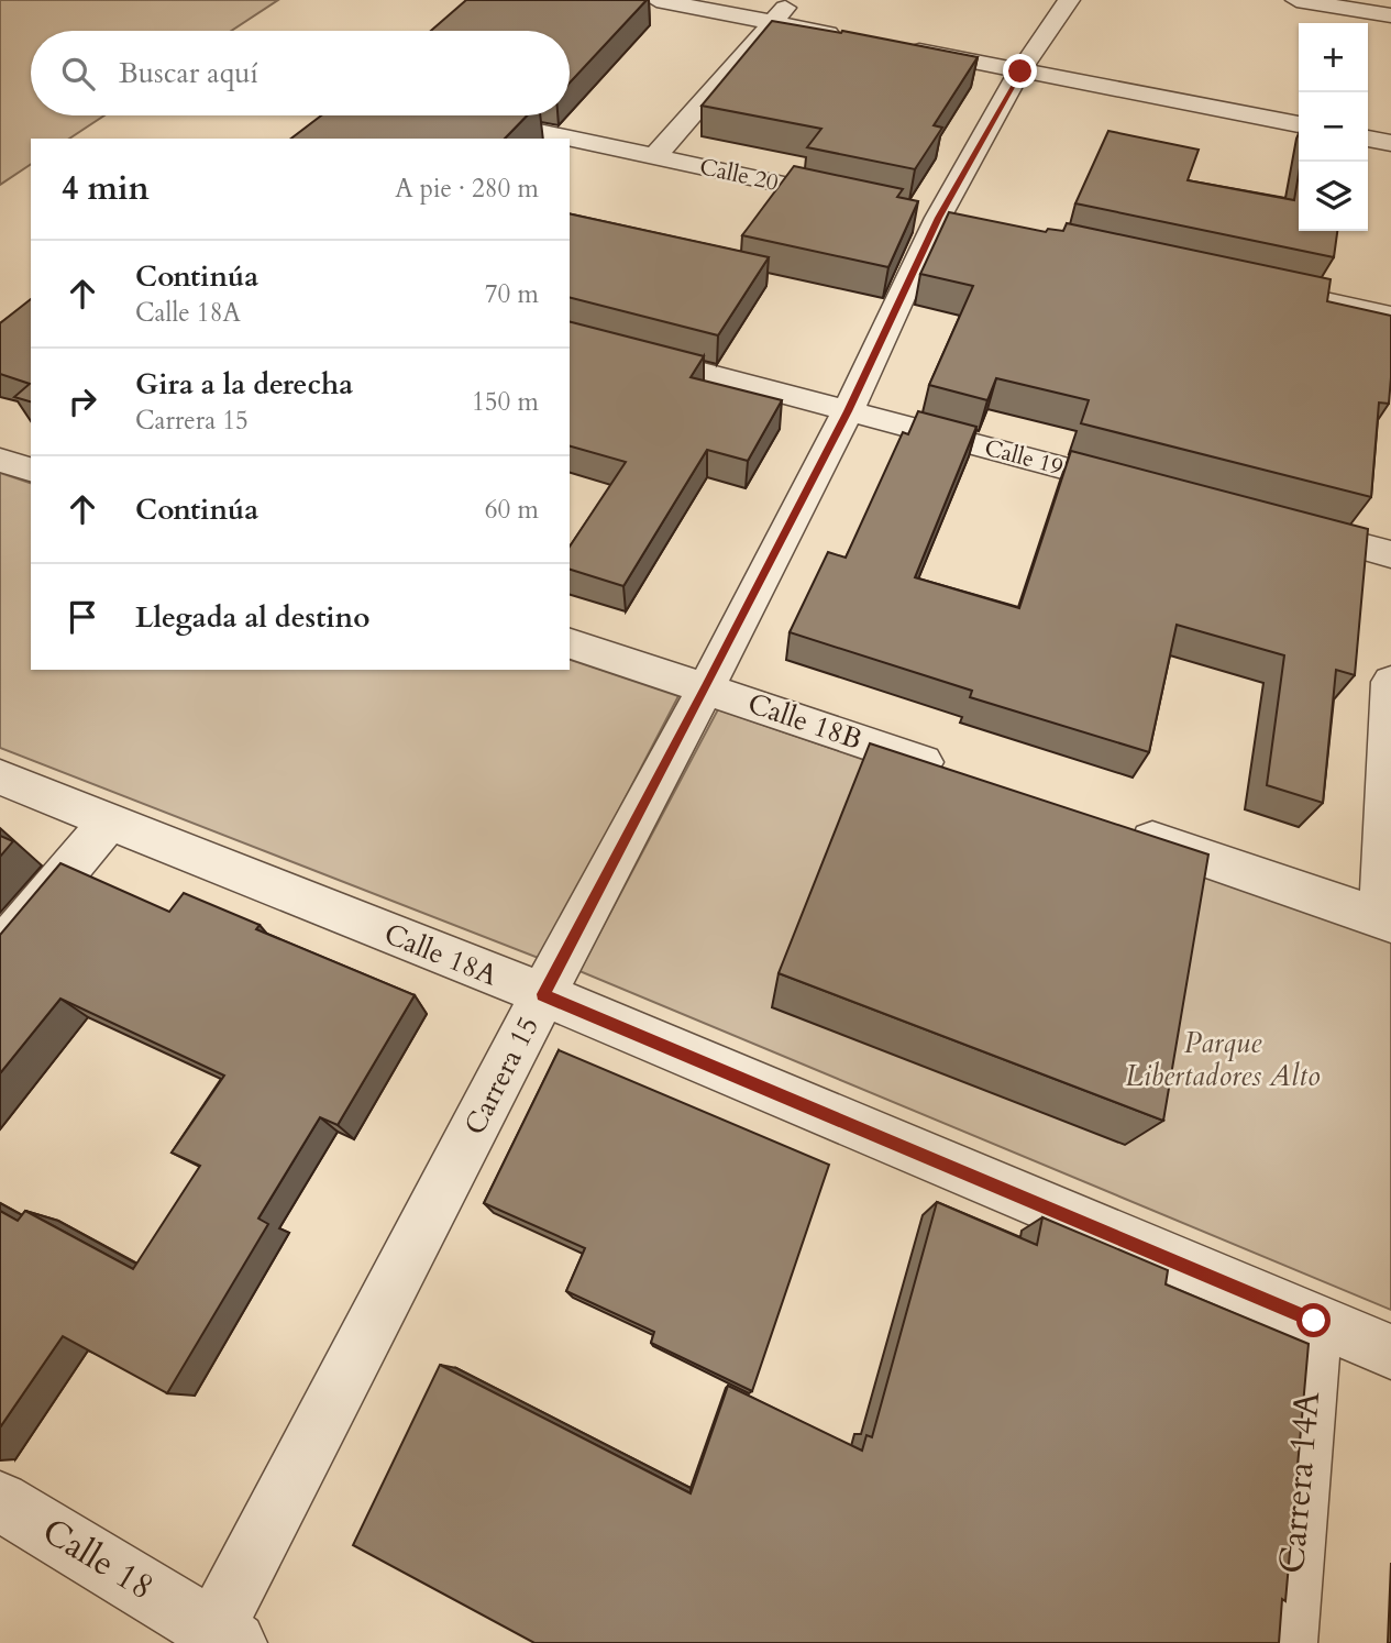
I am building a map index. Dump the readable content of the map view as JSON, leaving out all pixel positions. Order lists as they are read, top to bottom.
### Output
{
  "streets": {
    "street": [
      "Calle 20",
      "Calle 19",
      "Calle 18B",
      "Calle 18A",
      "Carrera 15",
      "Carrera 14A",
      "Calle 18"
    ]
  },
  "crossings": [
    ["Calle 19", "Carrera 15"],
    ["Calle 18B", "Carrera 15"],
    ["Calle 18A", "Carrera 15"],
    ["Calle 18A", "Carrera 14A"],
    ["Carrera 15", "Calle 18"]
  ],
  "parks": ["Parque Libertadores Alto"],
  "page": {
    "map_buttons": ["+", "−"],
    "search": "Buscar aquí",
    "heading": ["4 min", "A pie · 280 m"],
    "list": [
      ["Continúa", "Calle 18A", "70 m"],
      ["Gira a la derecha", "Carrera 15", "150 m"],
      ["Continúa", "60 m"],
      "Llegada al destino"
    ]
  }
}
